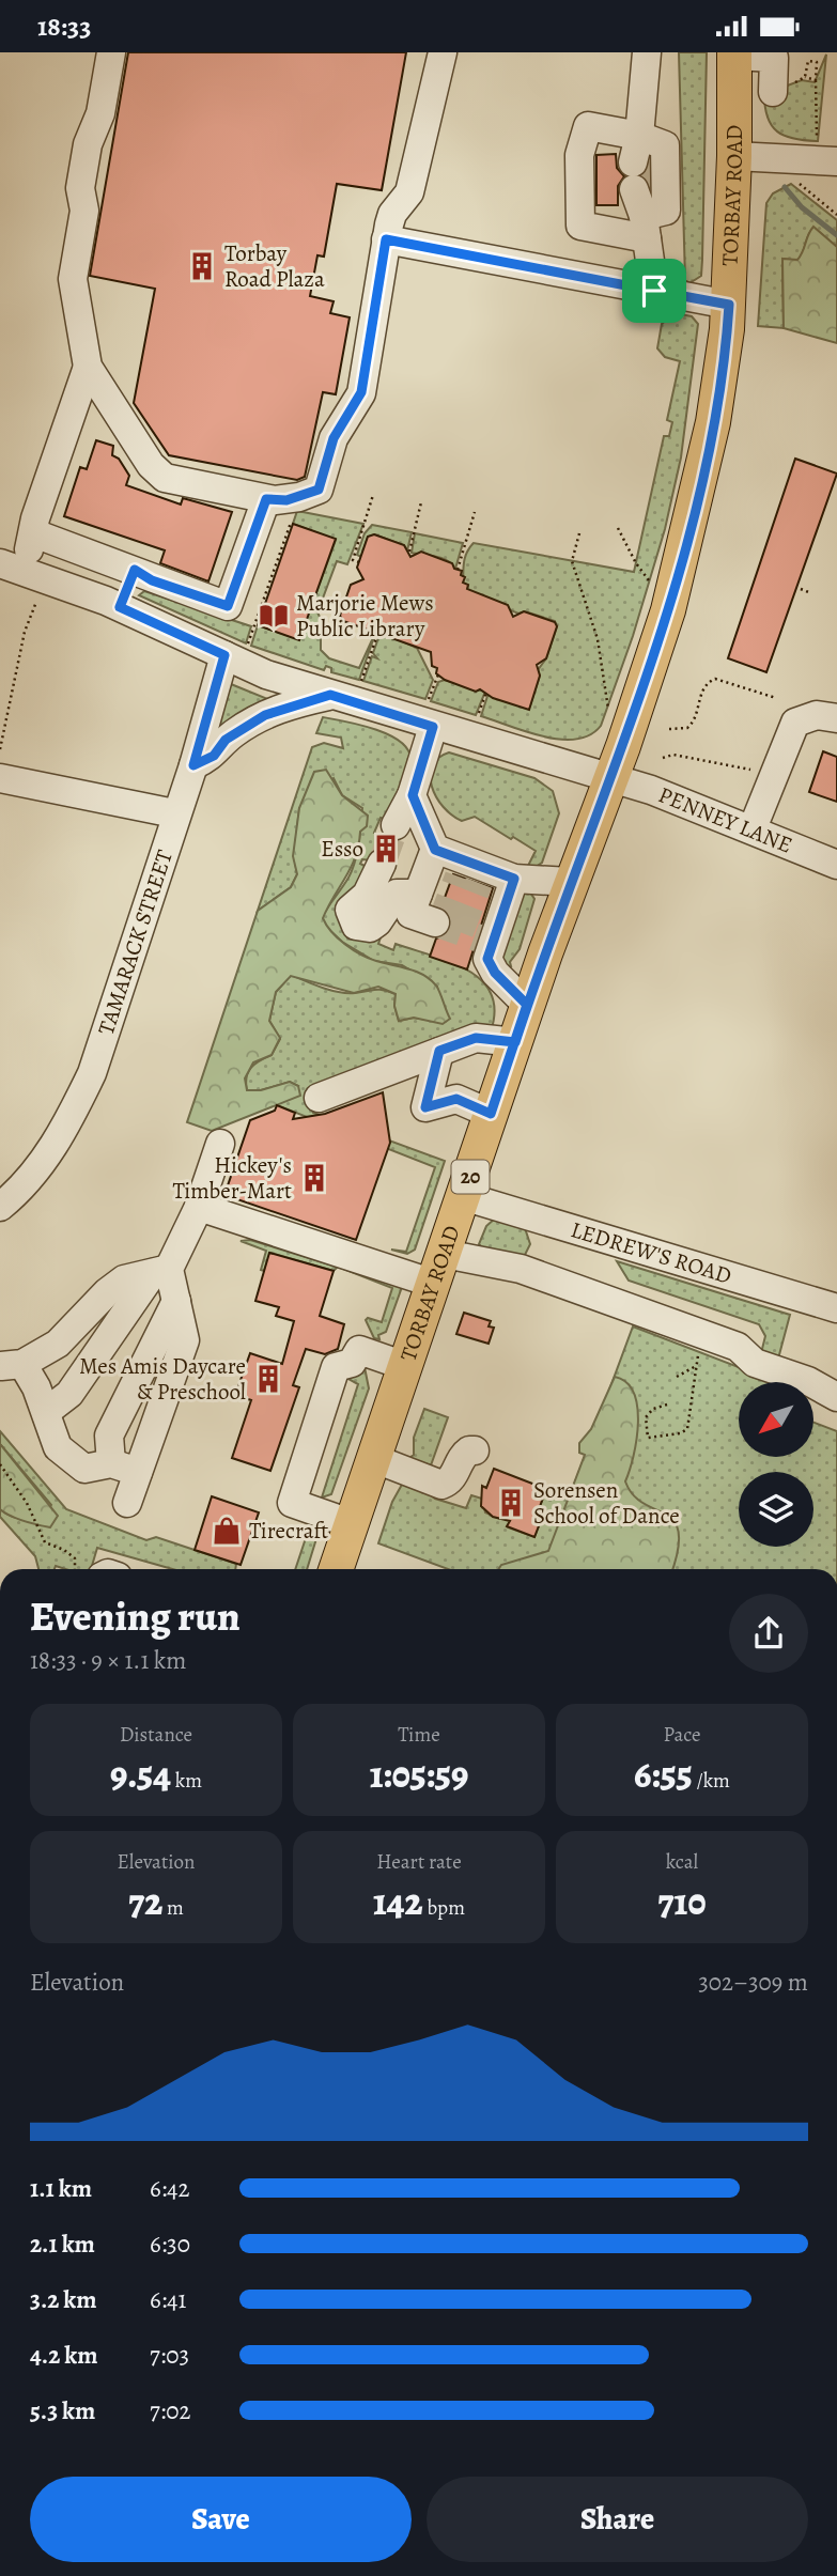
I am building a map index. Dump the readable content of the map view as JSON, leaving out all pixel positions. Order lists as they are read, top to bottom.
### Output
{
  "streets": {
    "main road": ["TORBAY ROAD", "20"],
    "street": ["PENNEY LANE", "TAMARACK STREET", "LEDREW'S ROAD"]
  },
  "crossings": [
    ["TORBAY ROAD", "PENNEY LANE"],
    ["TORBAY ROAD", "LEDREW'S ROAD"],
    ["PENNEY LANE", "TAMARACK STREET"]
  ],
  "places": {
    "building": [
      "Torbay Road Plaza",
      "Esso",
      "Hickey's Timber-Mart",
      "Mes Amis Daycare & Preschool",
      "Sorensen School of Dance"
    ],
    "library": ["Marjorie Mews Public Library"],
    "shop": ["Tirecraft"]
  },
  "north": "bottom left",
  "page": {
    "status": "18:33",
    "heading": ["Evening run", "18:33 · 9 × 1.1 km"],
    "stats": [
      ["Distance", "9.54 km"],
      ["Time", "1:05:59"],
      ["Pace", "6:55 /km"],
      ["Elevation", "72 m"],
      ["Heart rate", "142 bpm"],
      ["kcal", "710"]
    ],
    "chart": ["Elevation", "302–309 m"],
    "list": [
      {
        "name": "1.1 km",
        "note": "6:42"
      },
      {
        "name": "2.1 km",
        "note": "6:30"
      },
      {
        "name": "3.2 km",
        "note": "6:41"
      },
      {
        "name": "4.2 km",
        "note": "7:03"
      },
      {
        "name": "5.3 km",
        "note": "7:02"
      }
    ],
    "buttons": ["Save", "Share"]
  }
}
